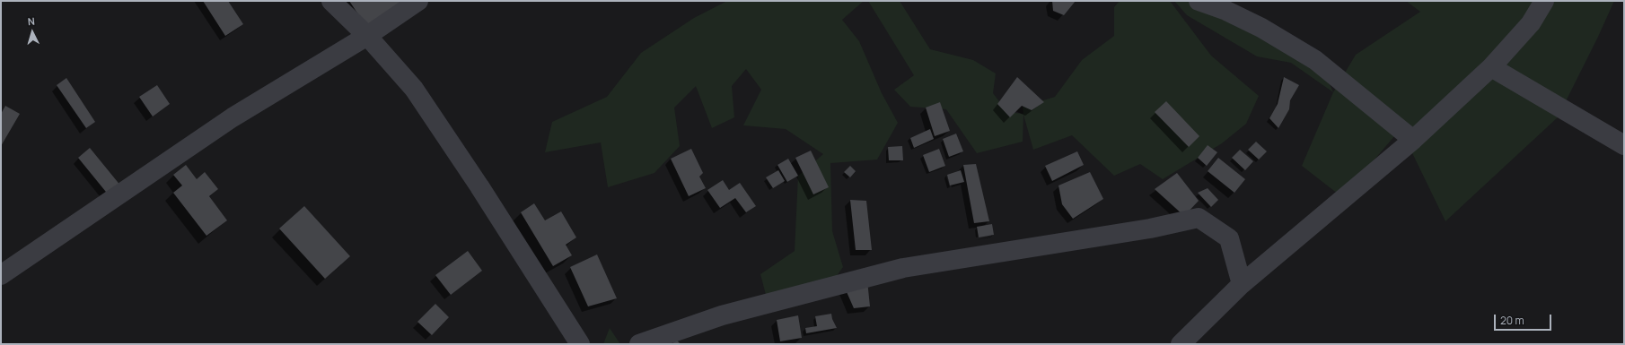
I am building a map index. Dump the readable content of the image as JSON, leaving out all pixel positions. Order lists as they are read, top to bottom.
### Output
{
  "scale_bar": "20 m",
  "north": "top"
}
